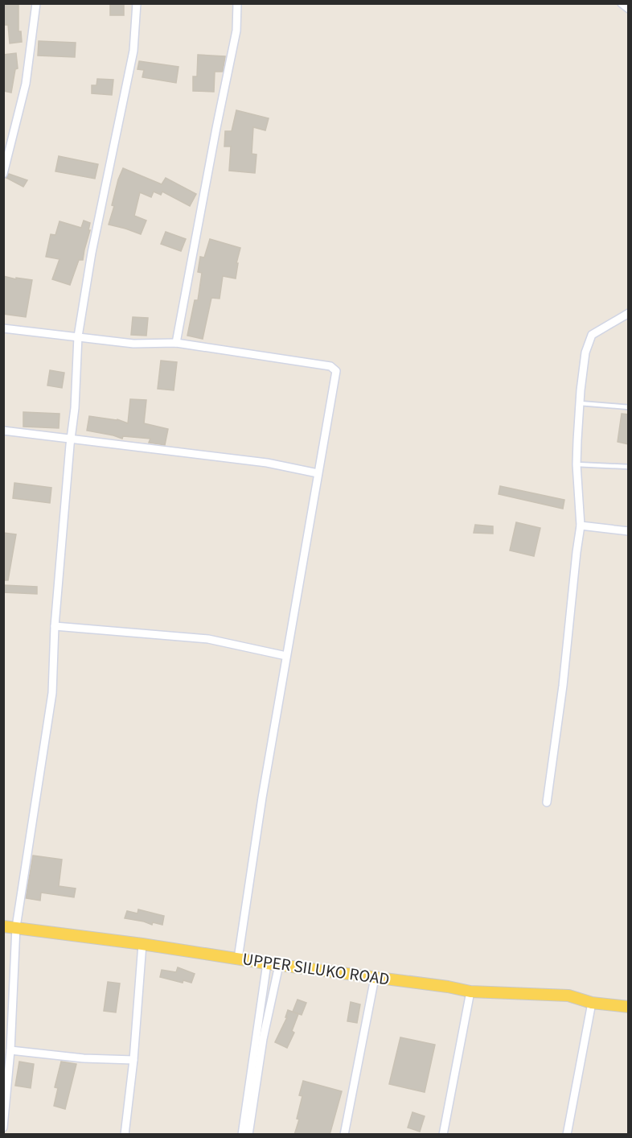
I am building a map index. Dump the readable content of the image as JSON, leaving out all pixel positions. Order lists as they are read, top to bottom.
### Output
{
  "streets": {
    "main road": ["UPPER SILUKO ROAD"]
  }
}
